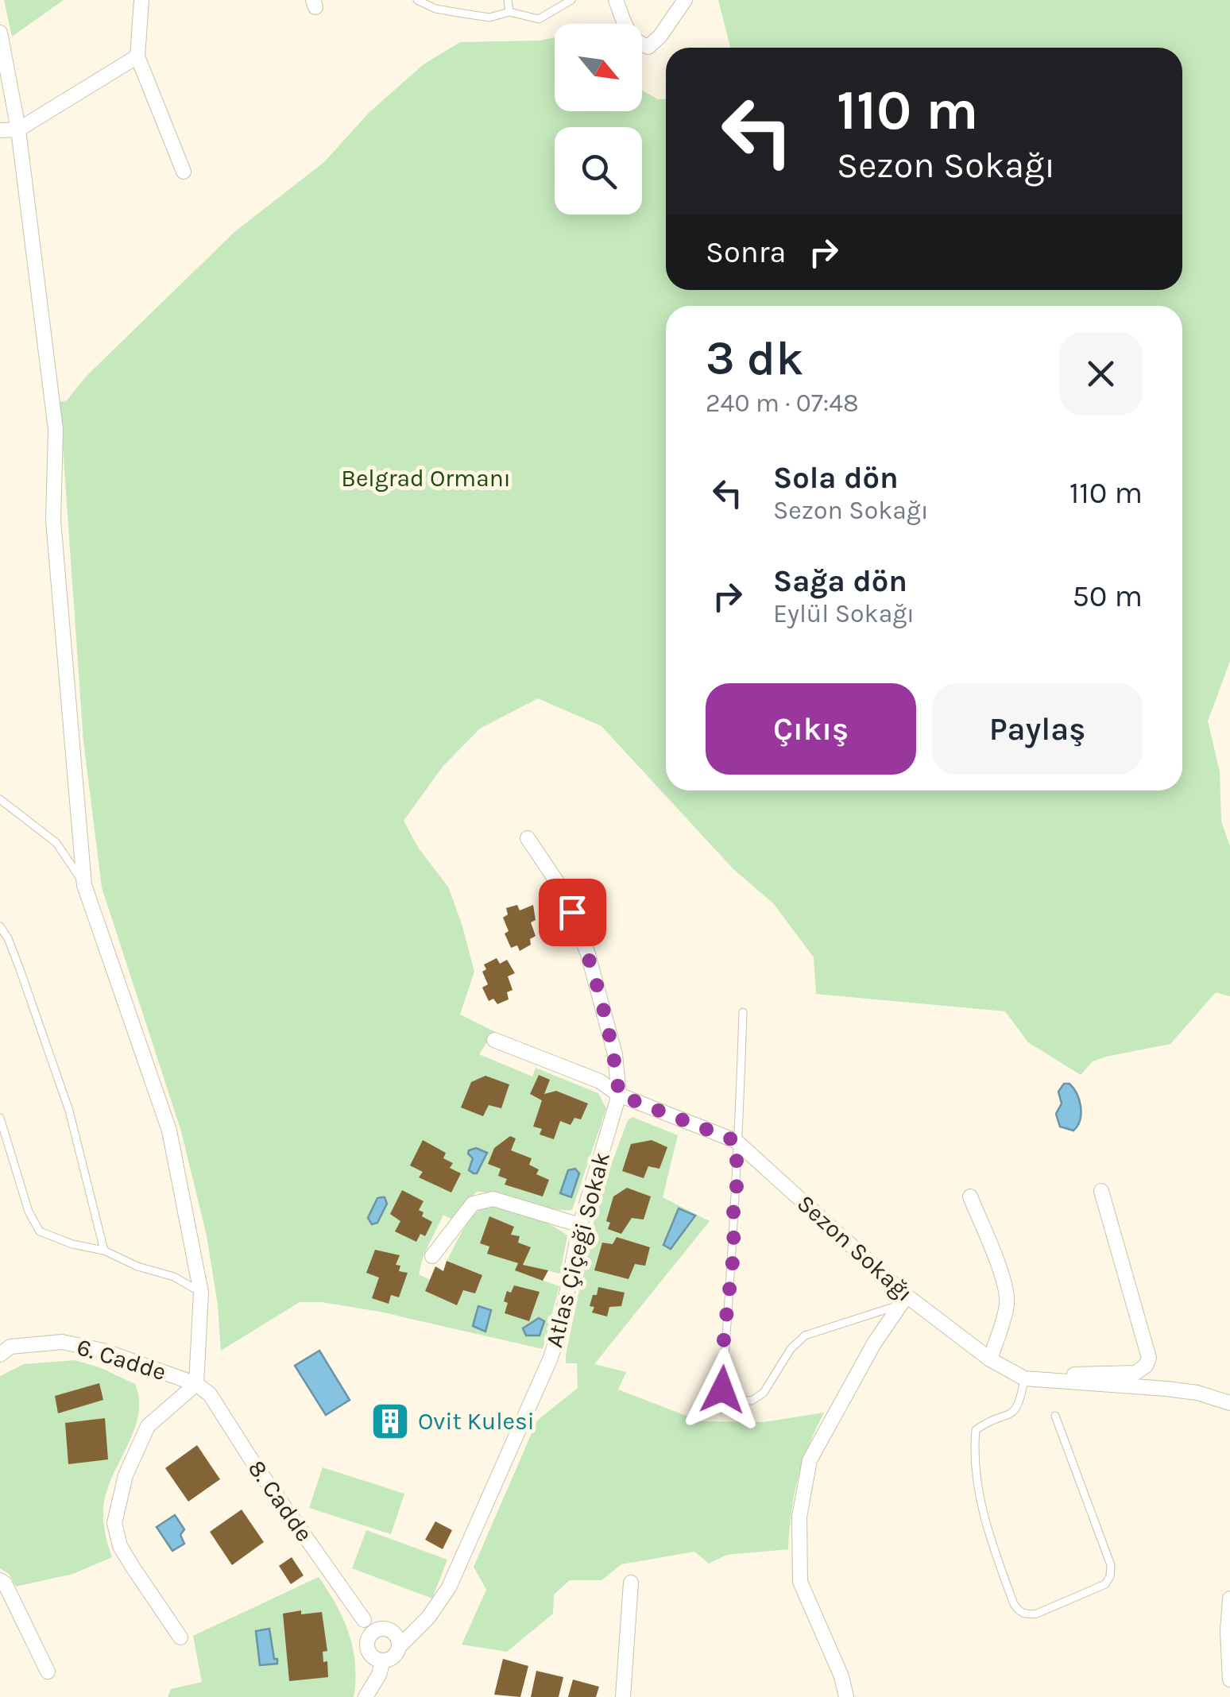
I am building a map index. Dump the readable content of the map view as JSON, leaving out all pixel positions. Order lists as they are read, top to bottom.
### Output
{
  "streets": {
    "street": [
      "Sezon Sokağı",
      "Atlas Çiçeği Sokak",
      "6. Cadde",
      "8. Cadde"
    ]
  },
  "crossings": [
    ["Sezon Sokağı", "Atlas Çiçeği Sokak"],
    ["6. Cadde", "8. Cadde"]
  ],
  "parks": ["Belgrad Ormanı"],
  "places": {
    "building": ["Ovit Kulesi"]
  },
  "north": "bottom right",
  "page": {
    "turn": ["110 m", "Sezon Sokağı"],
    "then": "Sonra",
    "heading": ["3 dk", "240 m · 07:48"],
    "list": [
      {
        "name": "Sola dön",
        "note": "Sezon Sokağı",
        "value": "110 m"
      },
      {
        "name": "Sağa dön",
        "note": "Eylül Sokağı",
        "value": "50 m"
      }
    ],
    "buttons": ["Çıkış", "Paylaş"]
  }
}
